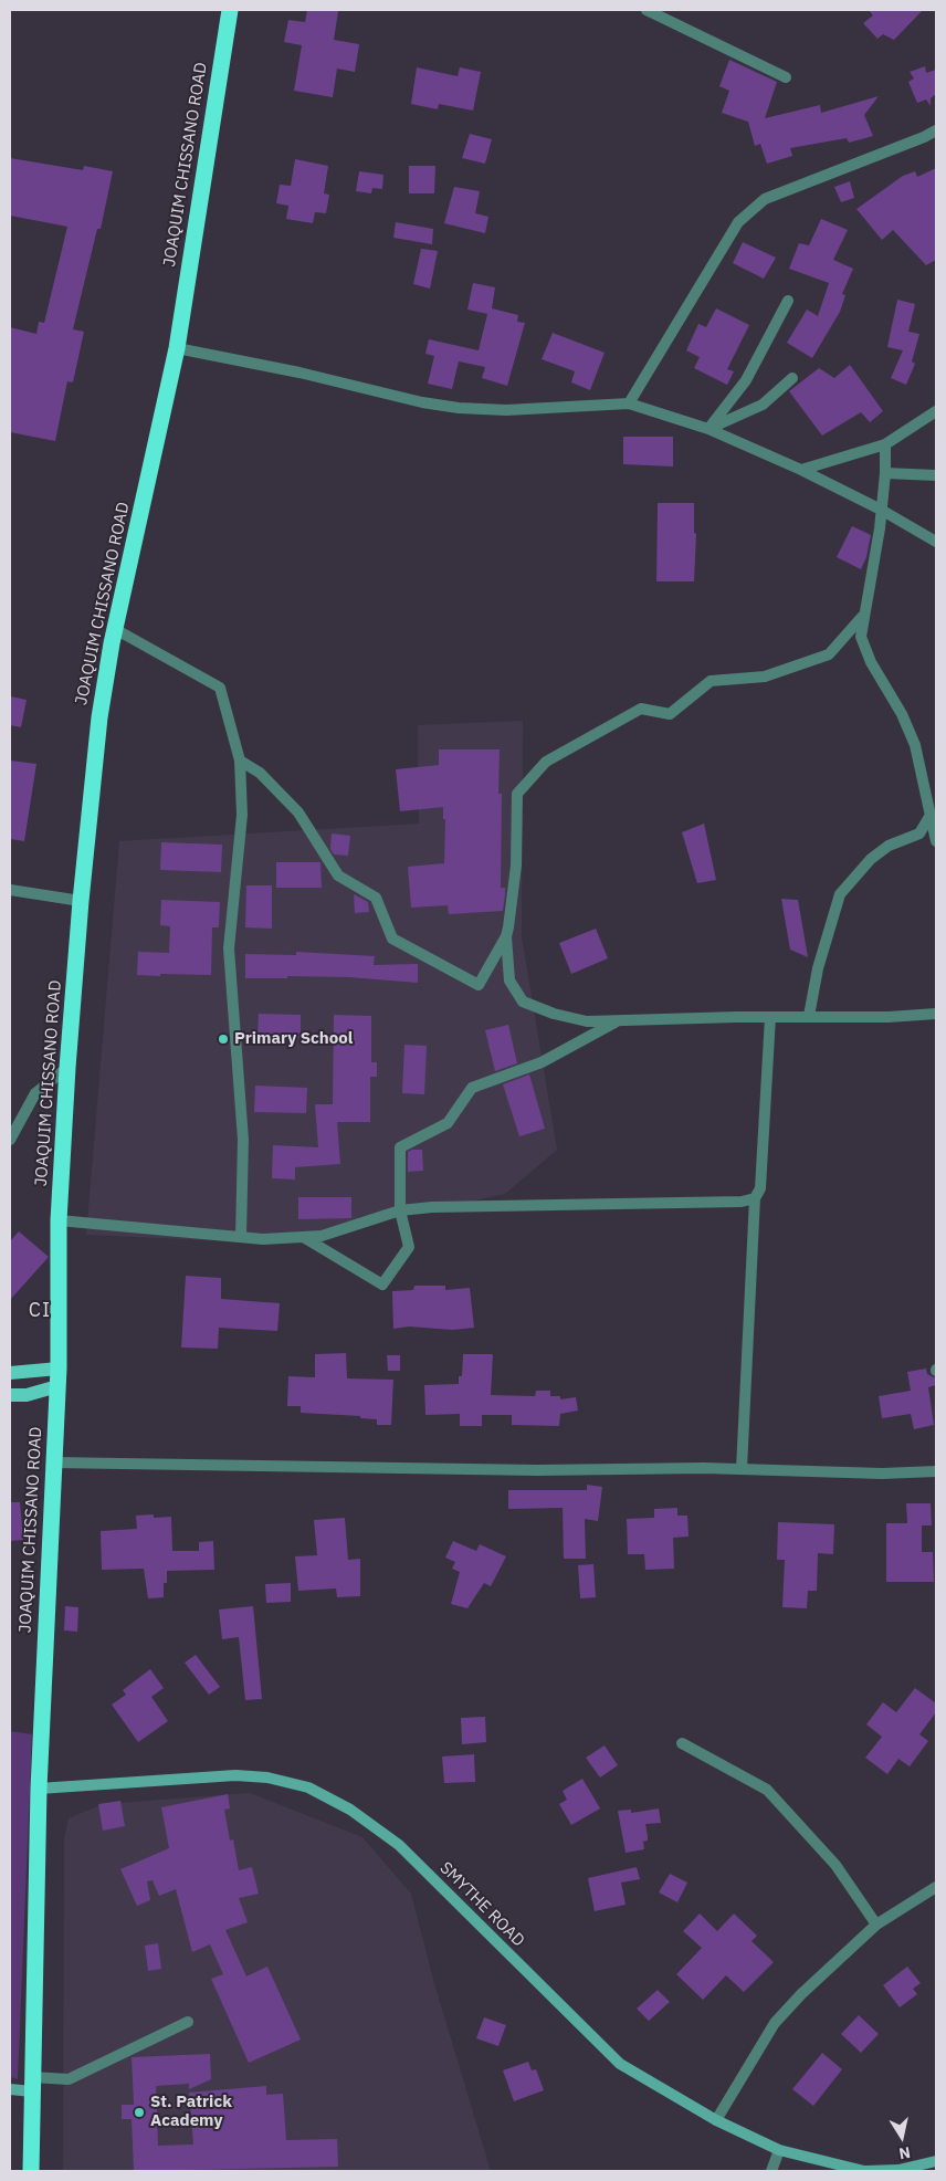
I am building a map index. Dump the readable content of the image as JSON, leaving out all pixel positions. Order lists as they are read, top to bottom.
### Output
{
  "streets": {
    "highway": ["JOAQUIM CHISSANO ROAD"],
    "street": ["SMYTHE ROAD"]
  },
  "crossings": [
    ["JOAQUIM CHISSANO ROAD", "SMYTHE ROAD"]
  ],
  "districts": ["CI"],
  "places": ["Primary School", "St. Patrick Academy"],
  "north": "bottom"
}
